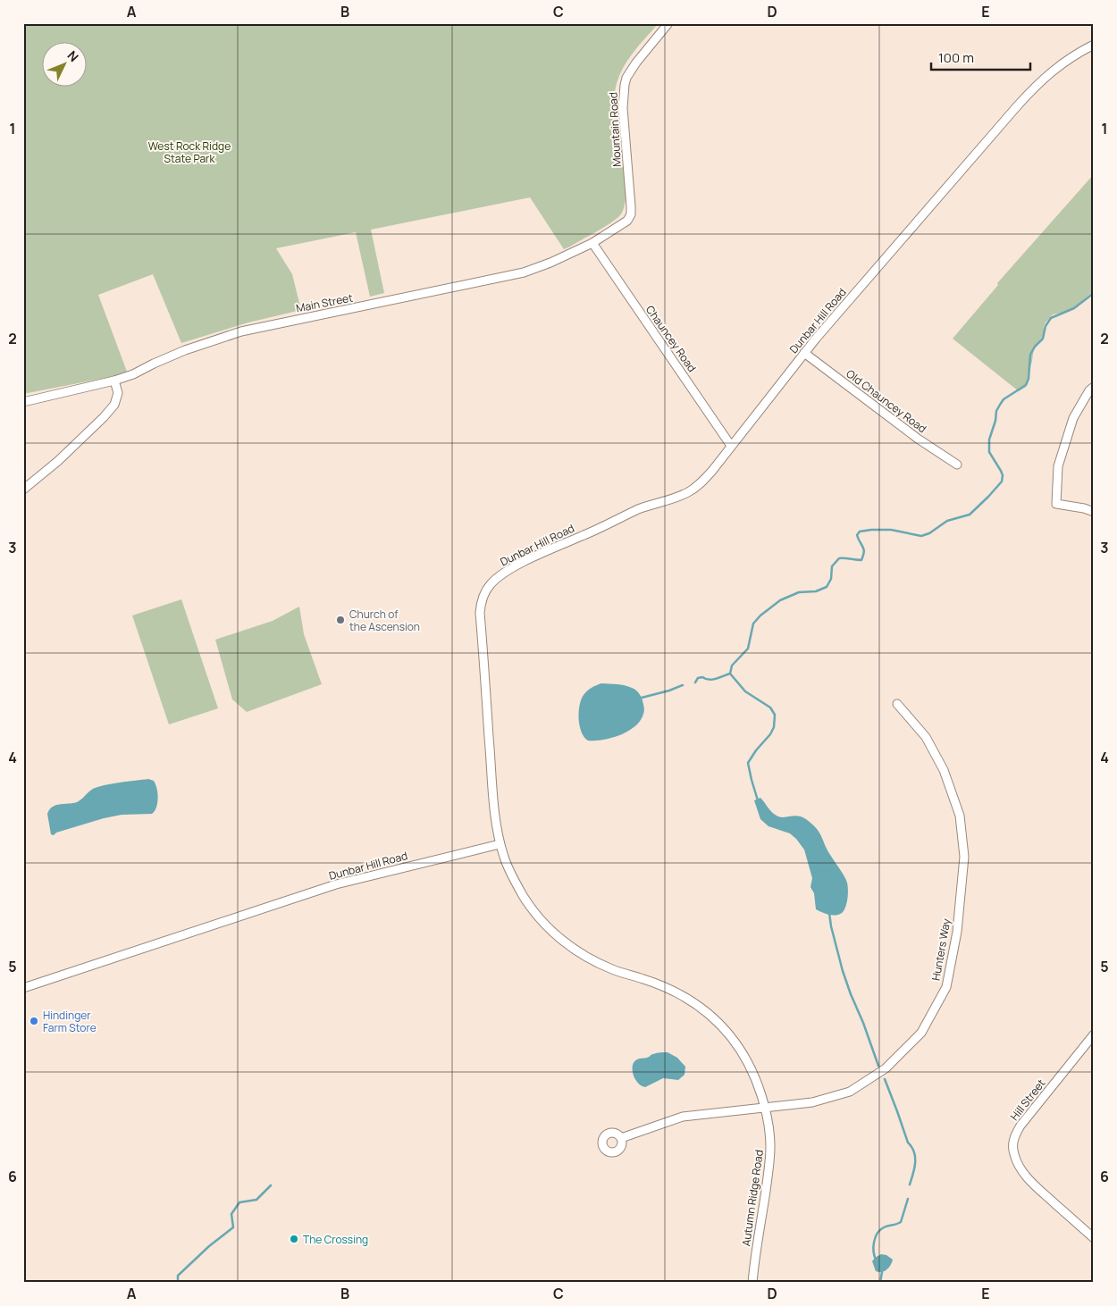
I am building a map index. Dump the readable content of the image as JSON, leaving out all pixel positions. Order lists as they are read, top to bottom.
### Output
{
  "streets": {
    "street": [
      "Mountain Road",
      "Main Street",
      "Dunbar Hill Road",
      "Chauncey Road",
      "Old Chauncey Road",
      "Hunters Way",
      "Hill Street",
      "Autumn Ridge Road"
    ]
  },
  "crossings": [
    ["Mountain Road", "Main Street"],
    ["Main Street", "Chauncey Road"],
    ["Dunbar Hill Road", "Chauncey Road"],
    ["Dunbar Hill Road", "Old Chauncey Road"],
    ["Dunbar Hill Road", "Autumn Ridge Road"],
    ["Hunters Way", "Autumn Ridge Road"]
  ],
  "parks": ["West Rock Ridge State Park"],
  "places": ["Church of the Ascension", "Hindinger Farm Store", "The Crossing"],
  "scale_bar": "100 m",
  "north": "top right",
  "grid": {
    "columns": [
      "A",
      "B",
      "C",
      "D",
      "E"
    ],
    "rows": [
      "1",
      "2",
      "3",
      "4",
      "5",
      "6"
    ]
  }
}
